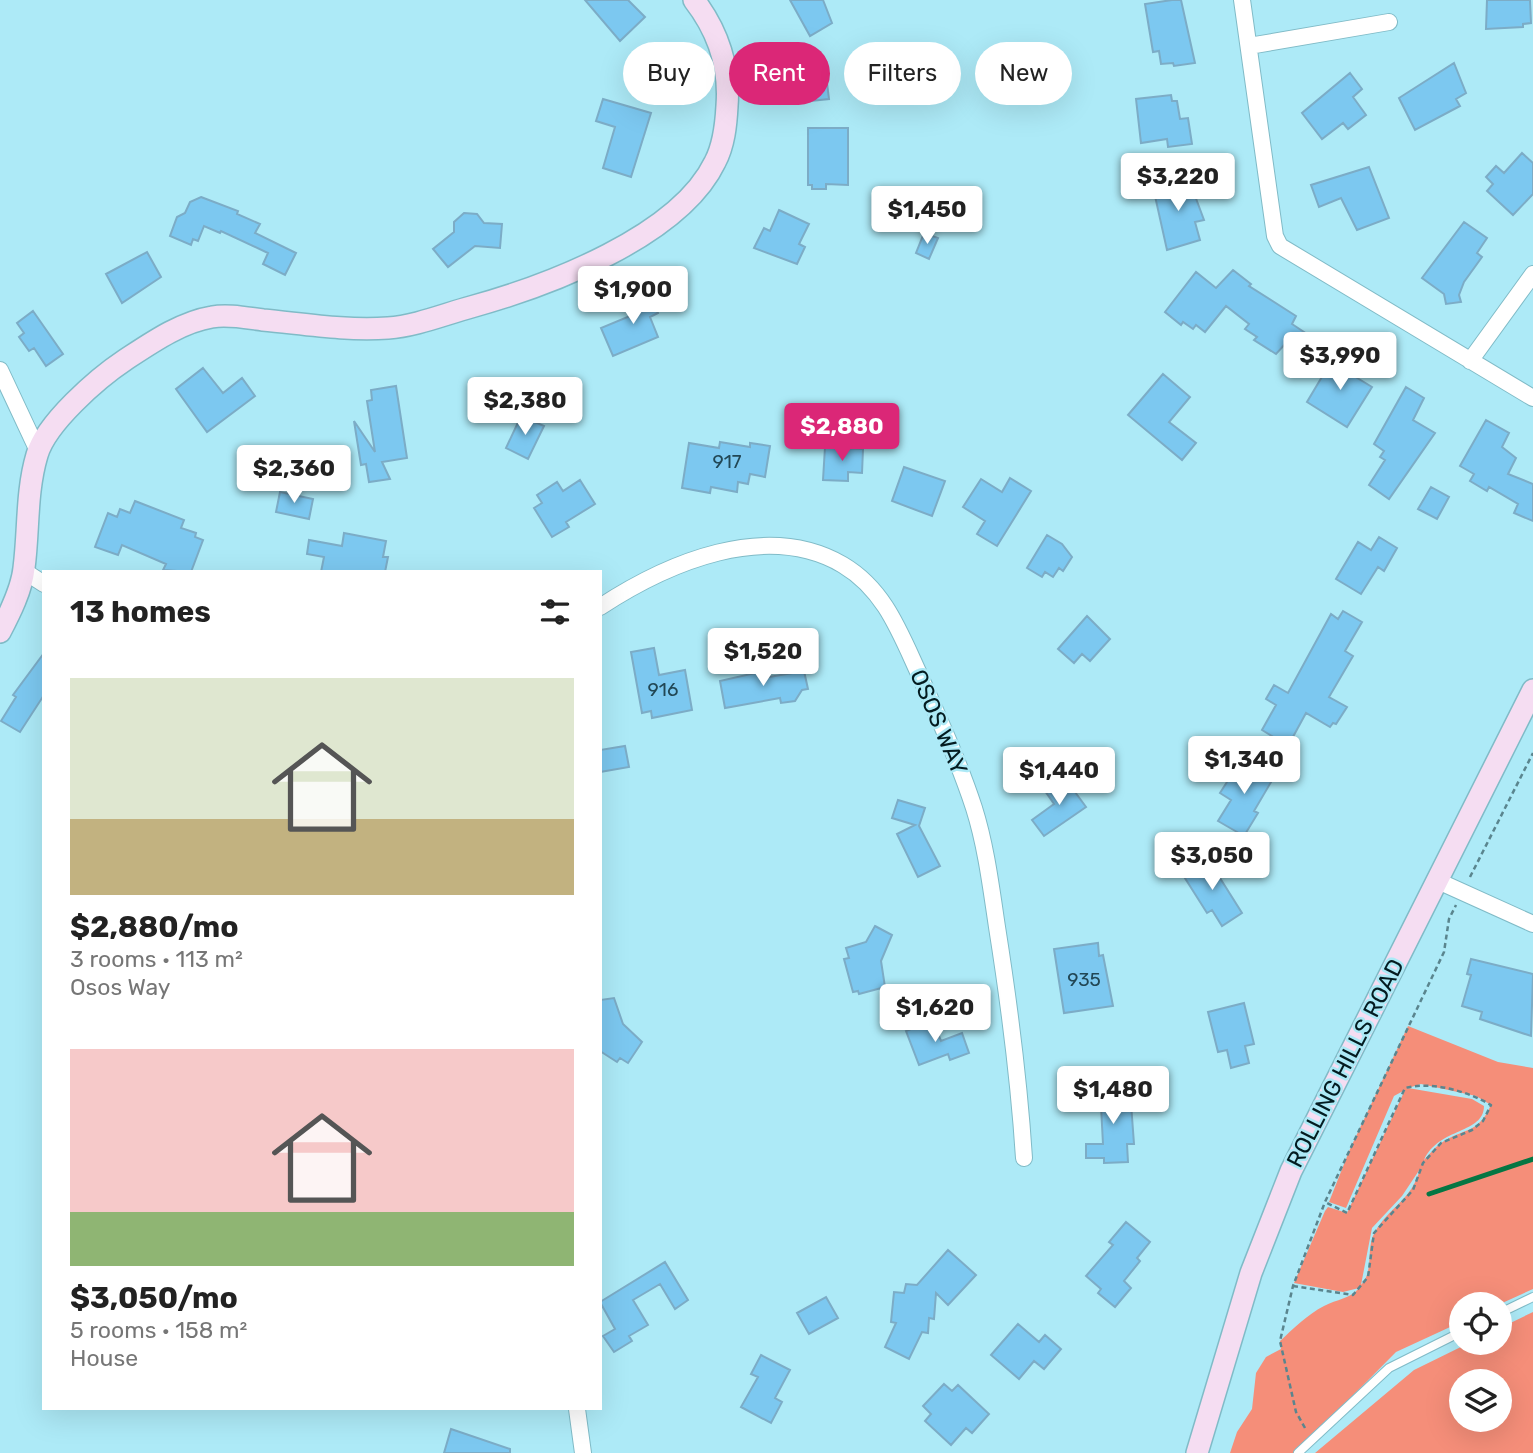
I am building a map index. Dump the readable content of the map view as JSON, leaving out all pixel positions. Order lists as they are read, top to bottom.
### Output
{
  "streets": {
    "street": ["OSOS WAY", "ROLLING HILLS ROAD"]
  },
  "house_numbers": ["917", "916", "935"],
  "page": {
    "chip": [
      "Buy",
      "Rent",
      "Filters",
      "New"
    ],
    "price": [
      "$3,220",
      "$1,450",
      "$1,900",
      "$3,990",
      "$2,380",
      "$2,880",
      "$2,360",
      "$1,520",
      "$1,340",
      "$1,440",
      "$3,050",
      "$1,620",
      "$1,480"
    ],
    "heading": "13 homes",
    "list": [
      {
        "name": "$2,880/mo",
        "note": "3 rooms · 113 m² · Osos Way"
      },
      {
        "name": "$3,050/mo",
        "note": "5 rooms · 158 m² · House"
      }
    ]
  }
}
